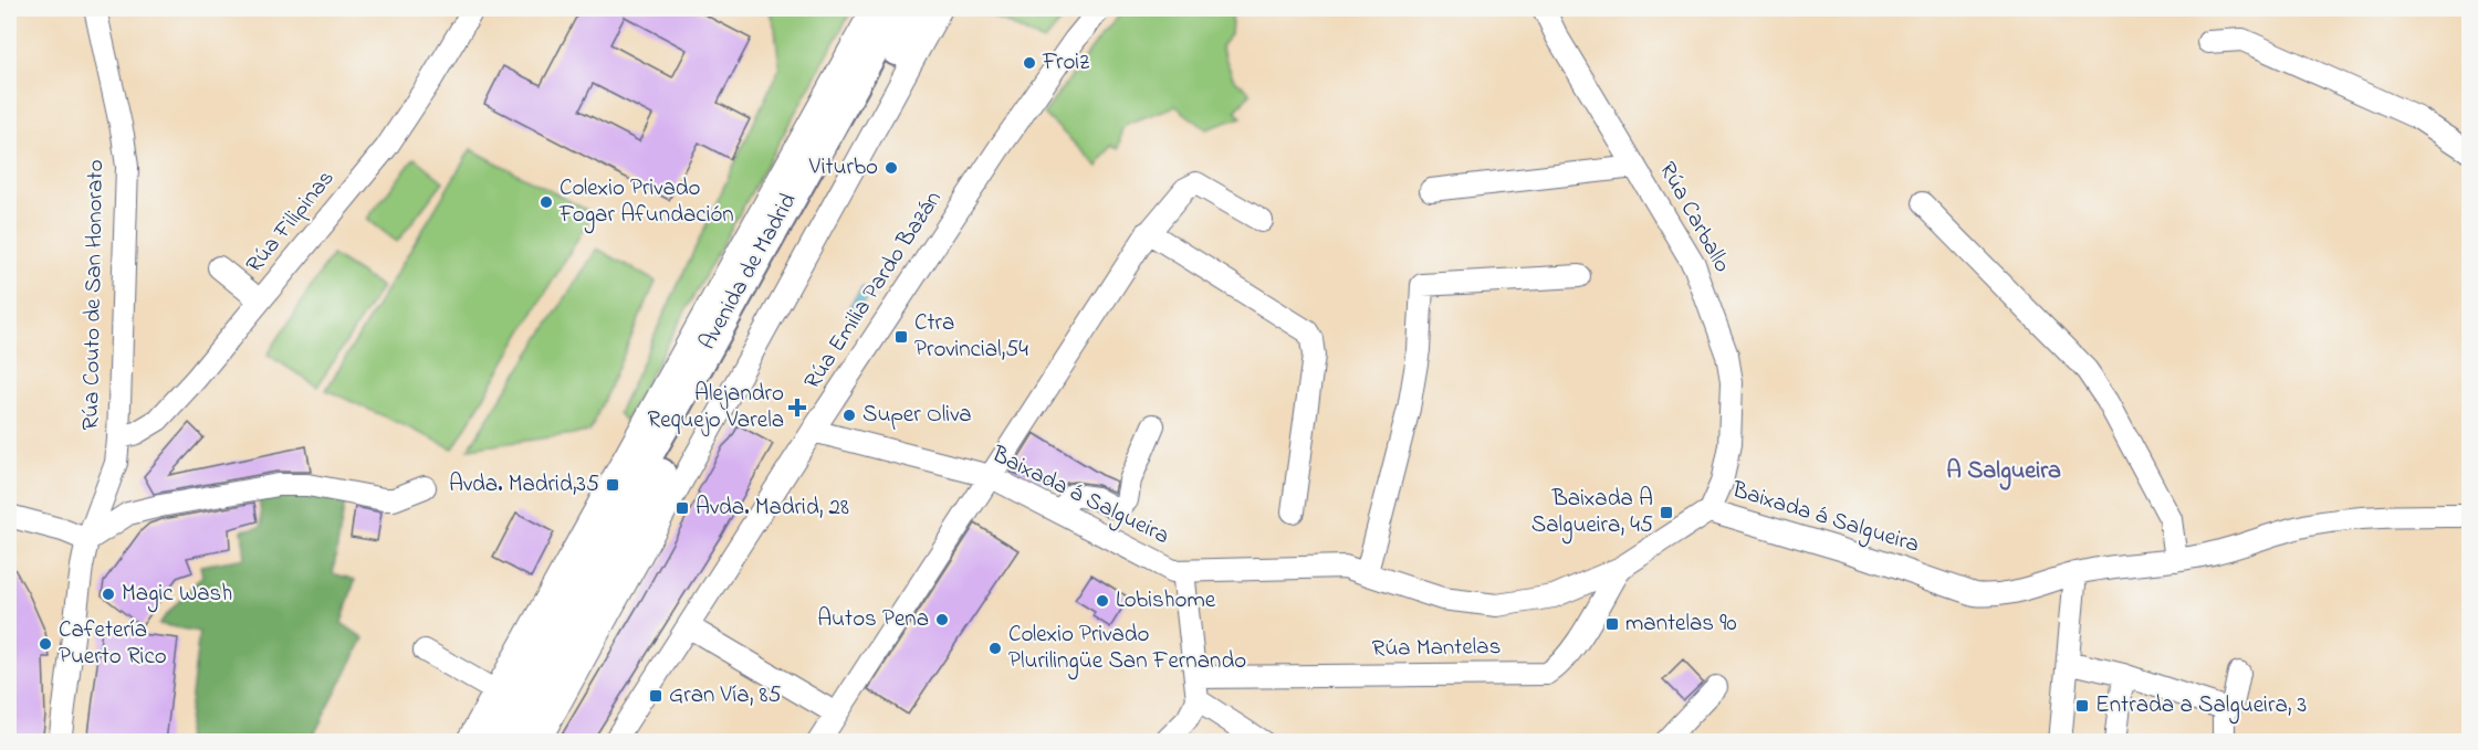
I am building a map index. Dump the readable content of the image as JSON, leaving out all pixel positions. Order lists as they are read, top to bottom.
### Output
{
  "streets": {
    "highway": ["Avenida de Madrid"],
    "street": [
      "Rúa Carballo",
      "Rúa Filipinas",
      "Rúa Emilia Pardo Bazán",
      "Rúa Couto de San Honorato",
      "Baixada á Salgueira",
      "Rúa Mantelas"
    ]
  },
  "crossings": [
    ["Rúa Carballo", "Baixada á Salgueira"],
    ["Rúa Filipinas", "Rúa Couto de San Honorato"],
    ["Rúa Emilia Pardo Bazán", "Baixada á Salgueira"],
    ["Baixada á Salgueira", "Rúa Mantelas"]
  ],
  "districts": ["A Salgueira"],
  "places": {
    "other": [
      "Froiz",
      "Viturbo",
      "Colexio Privado Fogar Afundación",
      "Super Oliva",
      "Magic Wash",
      "Lobishome",
      "Autos Pena",
      "Cafetería Puerto Rico",
      "Colexio Privado Plurilingüe San Fernando"
    ],
    "transit": [
      "Ctra Provincial,54",
      "Avda. Madrid,35",
      "Avda. Madrid, 28",
      "Baixada A Salgueira, 45",
      "mantelas 90",
      "Gran Vía, 85",
      "Entrada a Salgueira, 3"
    ],
    "health": ["Alejandro Requejo Varela"]
  }
}
